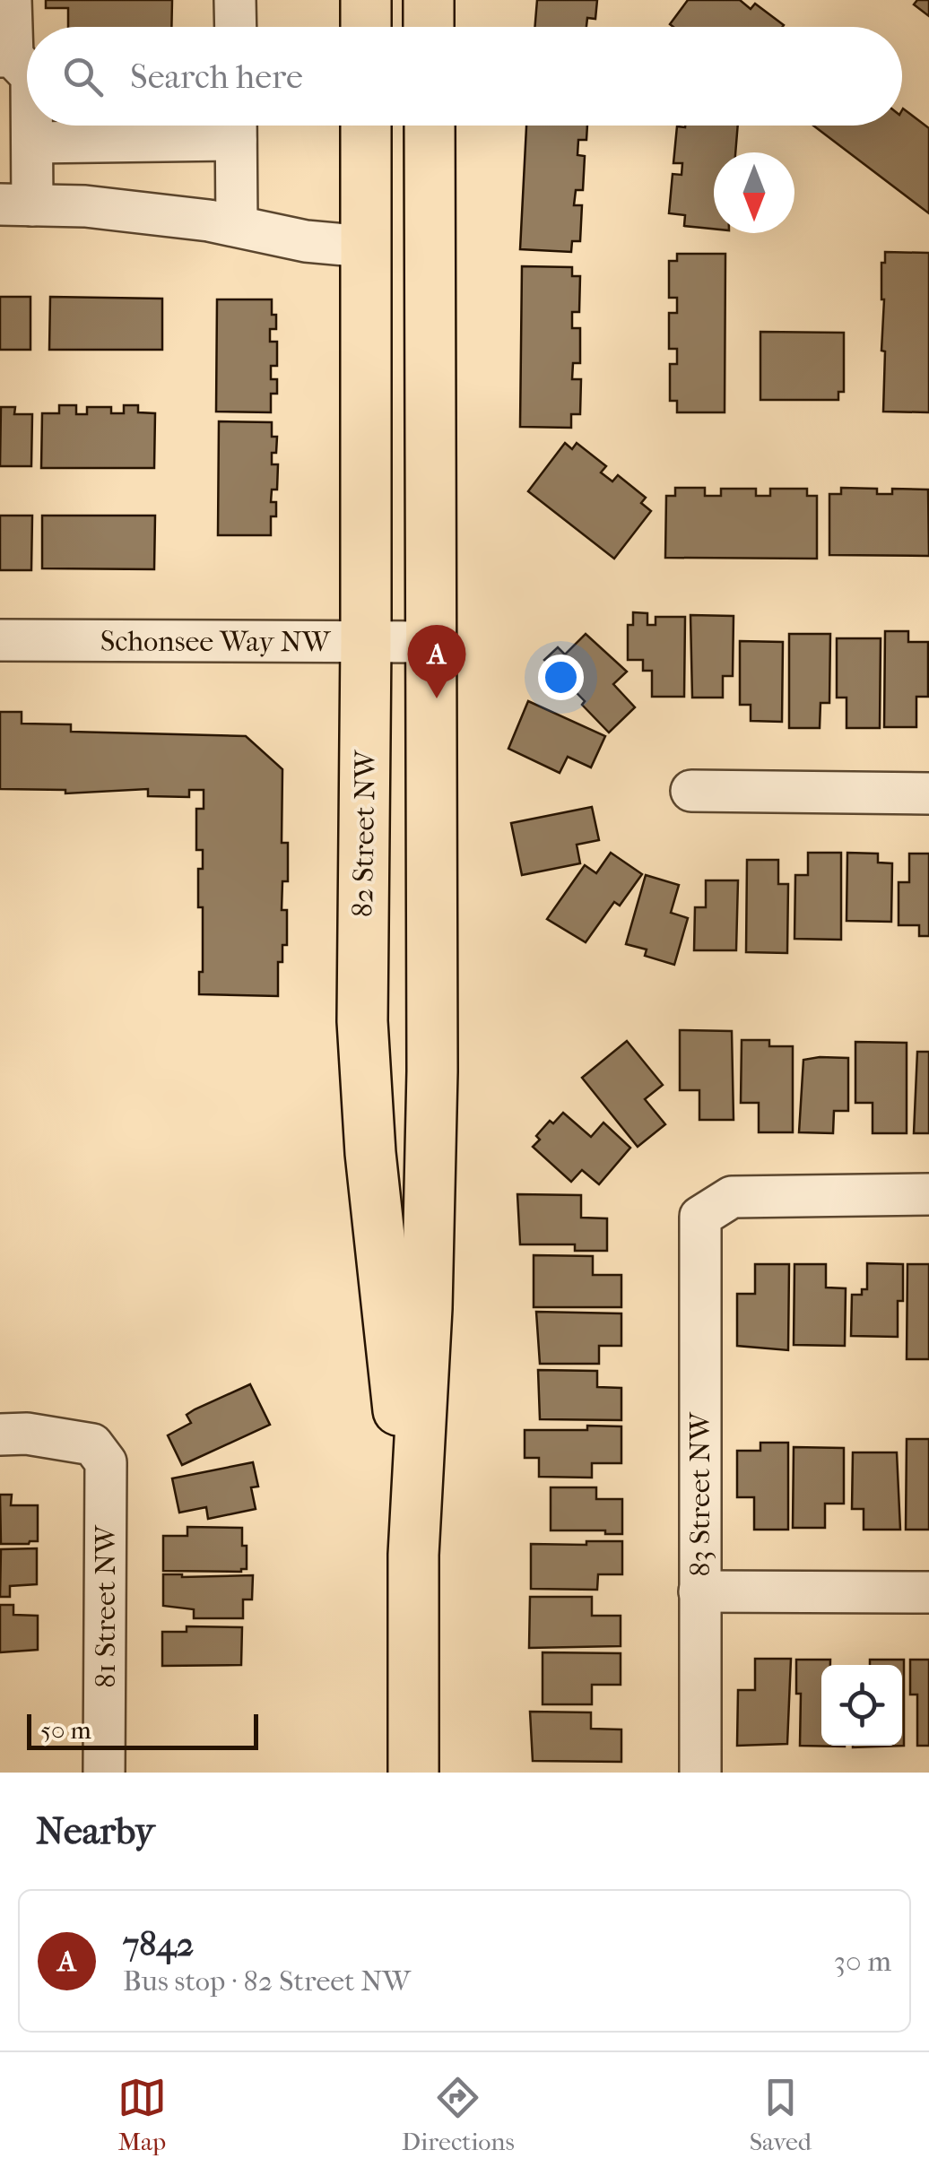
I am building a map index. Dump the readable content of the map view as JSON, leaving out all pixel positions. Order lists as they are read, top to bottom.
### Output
{
  "streets": {
    "main road": ["82 Street NW"],
    "street": ["Schonsee Way NW", "83 Street NW", "81 Street NW"]
  },
  "crossings": [
    ["Schonsee Way NW", "82 Street NW"]
  ],
  "scale_bar": "50 m",
  "north": "bottom",
  "page": {
    "search": "Search here",
    "pins": "A",
    "scale": "50 m",
    "heading": "Nearby",
    "list": [
      {
        "mark": "A",
        "name": "7842",
        "note": "Bus stop · 82 Street NW",
        "value": "30 m"
      }
    ],
    "nav": ["Map", "Directions", "Saved"]
  }
}
